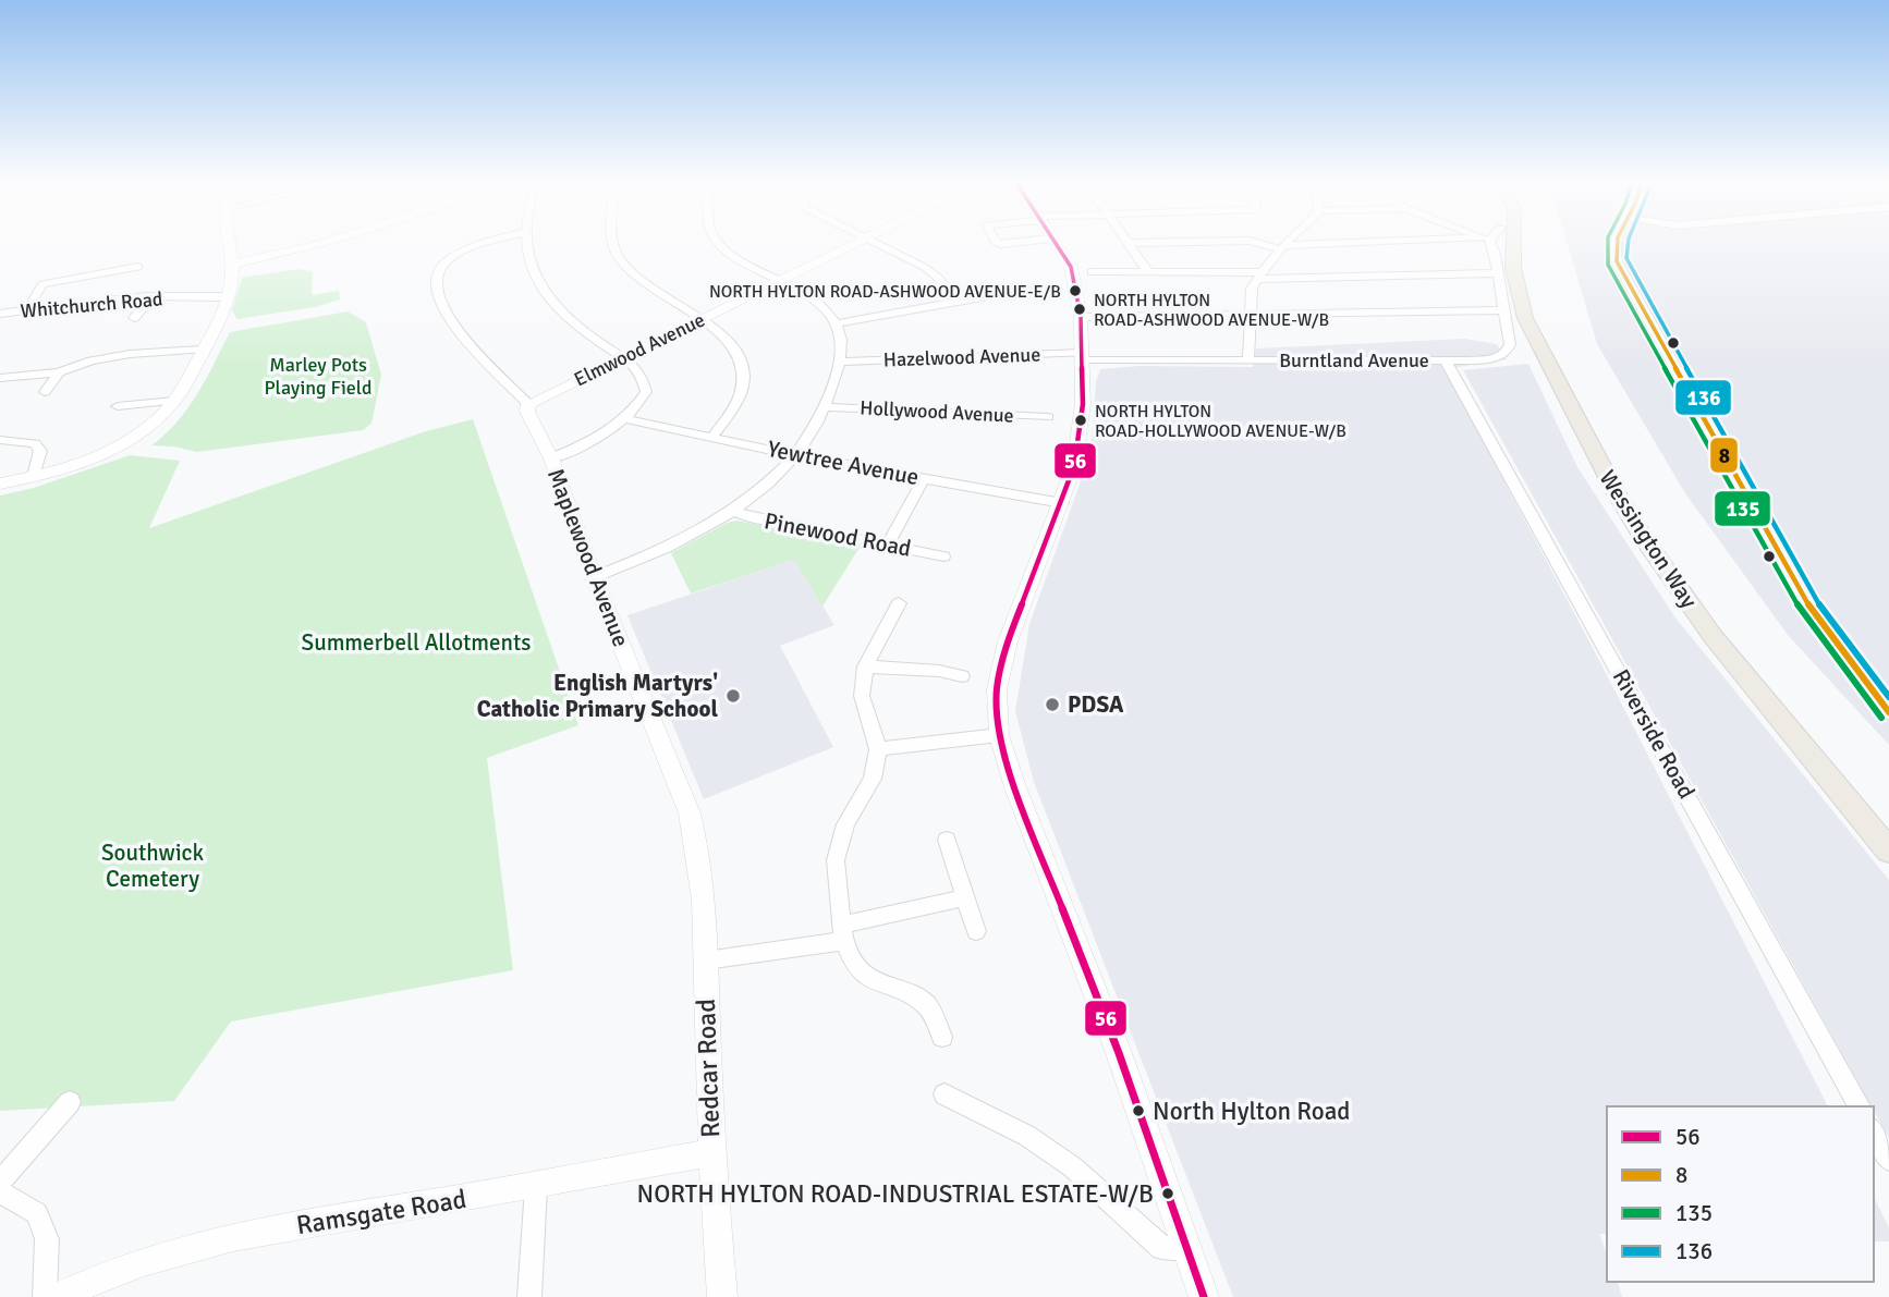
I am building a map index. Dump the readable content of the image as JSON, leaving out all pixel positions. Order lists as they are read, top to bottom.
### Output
{
  "streets": {
    "main road": ["Wessington Way"],
    "street": [
      "Whitchurch Road",
      "Elmwood Avenue",
      "Hazelwood Avenue",
      "Burntland Avenue",
      "Hollywood Avenue",
      "Yewtree Avenue",
      "Pinewood Road",
      "Maplewood Avenue",
      "Riverside Road",
      "Redcar Road",
      "Ramsgate Road"
    ]
  },
  "crossings": [
    ["Elmwood Avenue", "Maplewood Avenue"],
    ["Hazelwood Avenue", "Burntland Avenue"],
    ["Burntland Avenue", "Riverside Road"],
    ["Maplewood Avenue", "Redcar Road"],
    ["Redcar Road", "Ramsgate Road"]
  ],
  "parks": ["Marley Pots Playing Field", "Summerbell Allotments", "Southwick Cemetery"],
  "places": [
    "NORTH HYLTON ROAD-ASHWOOD AVENUE-E/B",
    "NORTH HYLTON ROAD-ASHWOOD AVENUE-W/B",
    "NORTH HYLTON ROAD-HOLLYWOOD AVENUE-W/B",
    "English Martyrs' Catholic Primary School",
    "PDSA",
    "North Hylton Road",
    "NORTH HYLTON ROAD-INDUSTRIAL ESTATE-W/B"
  ],
  "lines": [
    "transit line 56",
    "transit line 8",
    "transit line 135",
    "transit line 136"
  ],
  "legend": [
    "56",
    "8",
    "135",
    "136"
  ]
}
